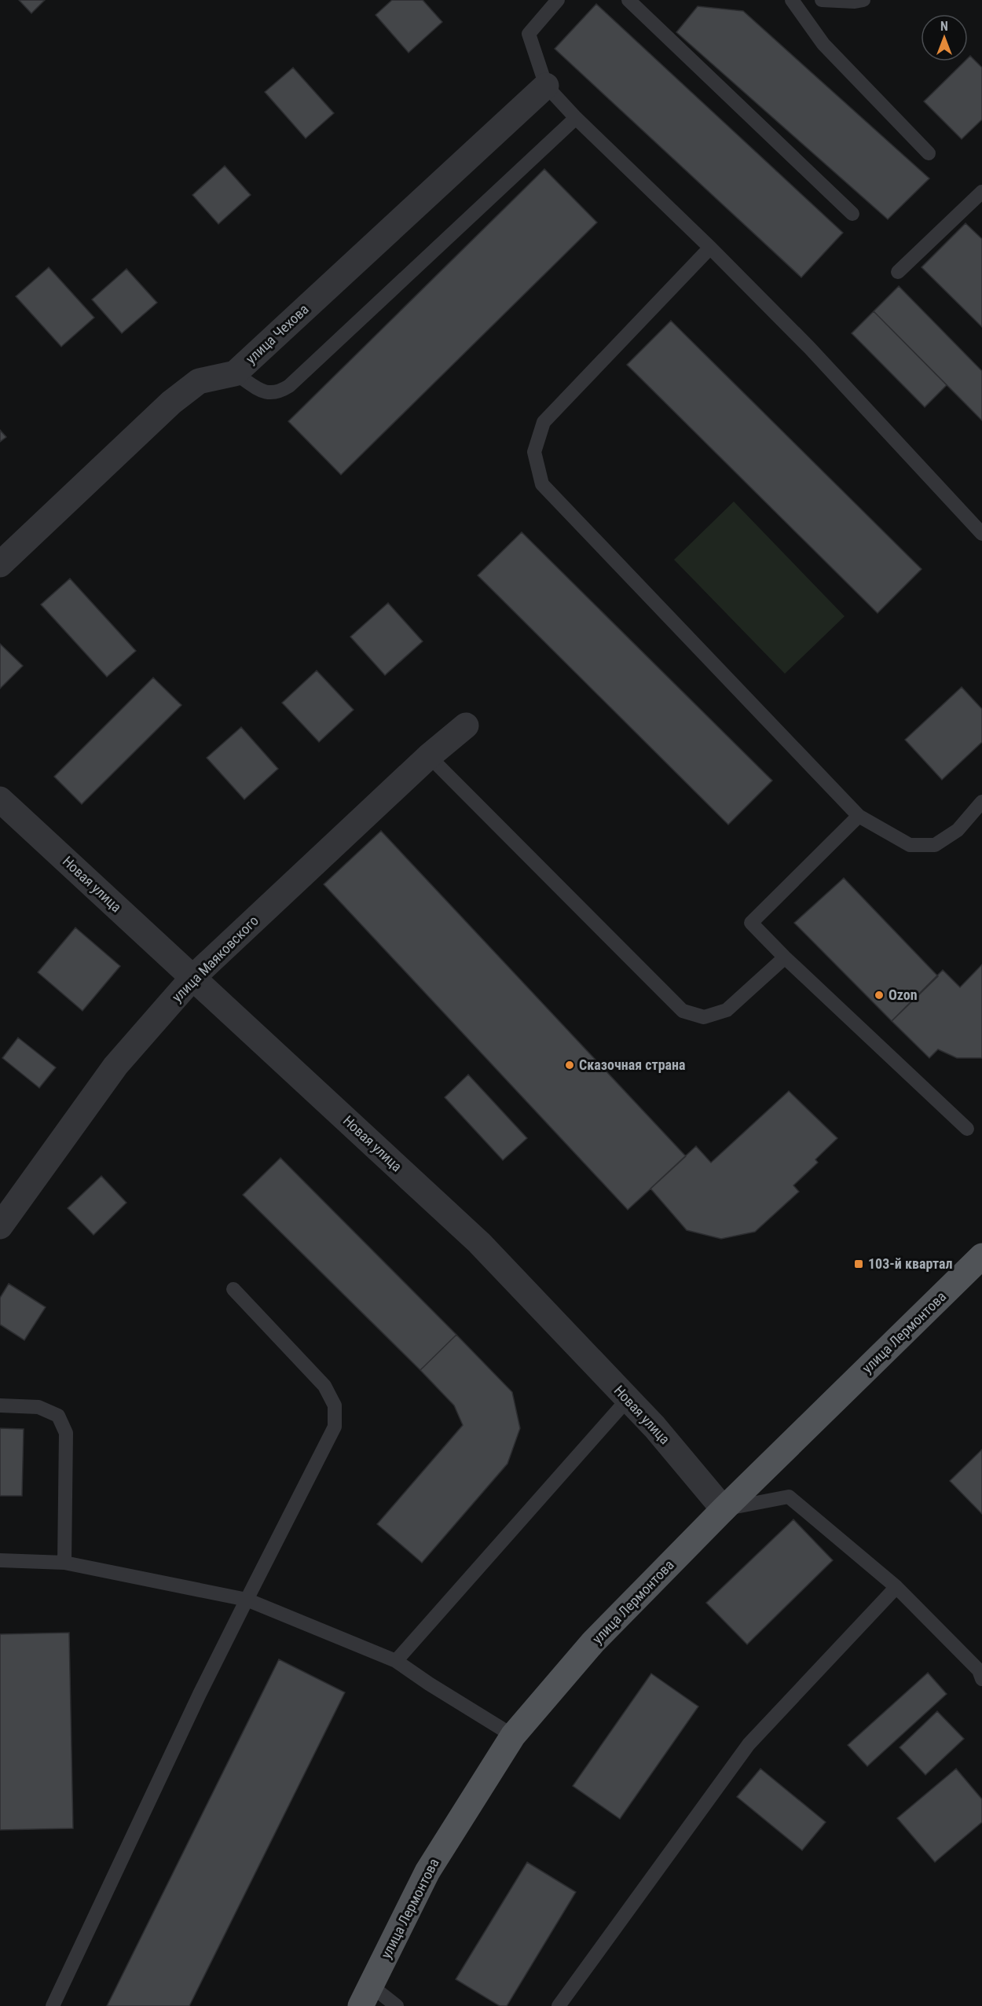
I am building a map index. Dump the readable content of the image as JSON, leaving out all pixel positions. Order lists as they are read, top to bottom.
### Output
{
  "streets": {
    "main road": ["улица Лермонтова"],
    "street": ["улица Чехова", "Новая улица", "улица Маяковского"]
  },
  "crossings": [
    ["Новая улица", "улица Маяковского"],
    ["Новая улица", "улица Лермонтова"]
  ],
  "places": {
    "other": ["Ozon", "Сказочная страна"],
    "transit": ["103-й квартал"]
  },
  "north": "top"
}
